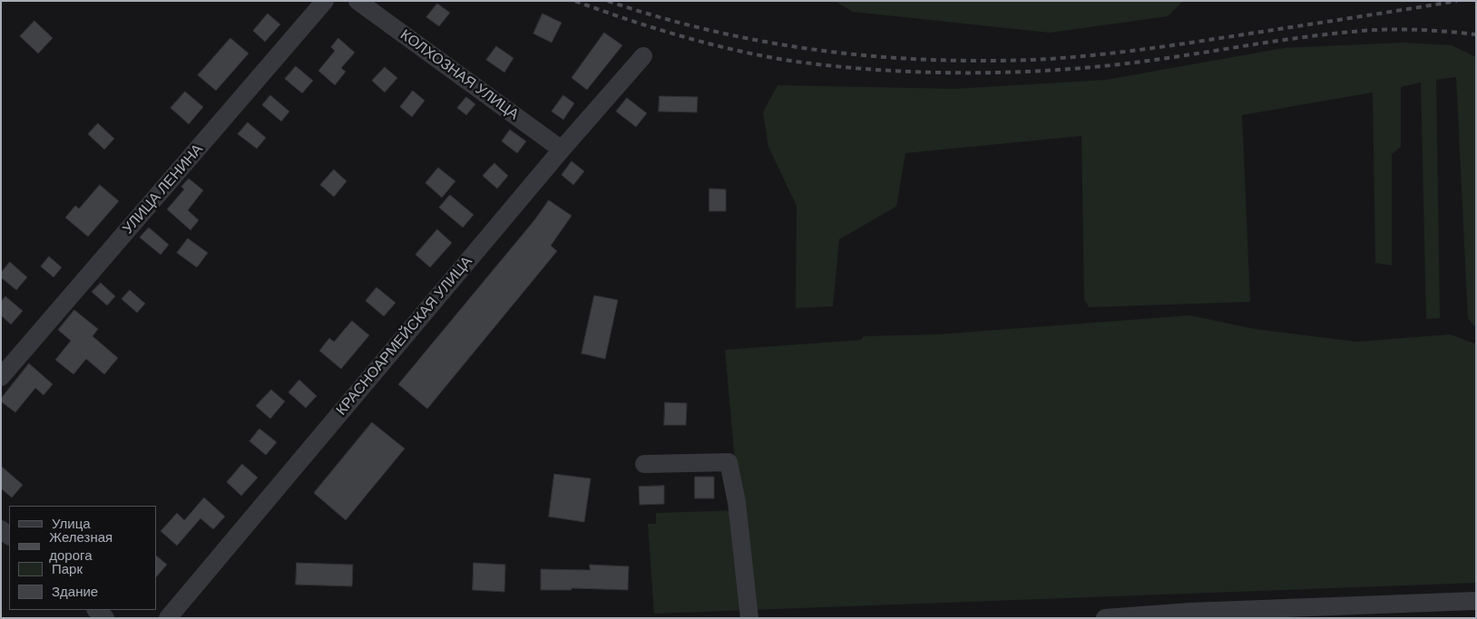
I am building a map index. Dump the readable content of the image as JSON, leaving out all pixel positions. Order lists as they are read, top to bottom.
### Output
{
  "streets": {
    "street": ["КОЛХОЗНАЯ УЛИЦА", "УЛИЦА ЛЕНИНА", "КРАСНОАРМЕЙСКАЯ УЛИЦА"]
  },
  "crossings": [
    ["КОЛХОЗНАЯ УЛИЦА", "КРАСНОАРМЕЙСКАЯ УЛИЦА"]
  ],
  "legend": [
    "Улица",
    "Железная дорога",
    "Парк",
    "Здание"
  ]
}
